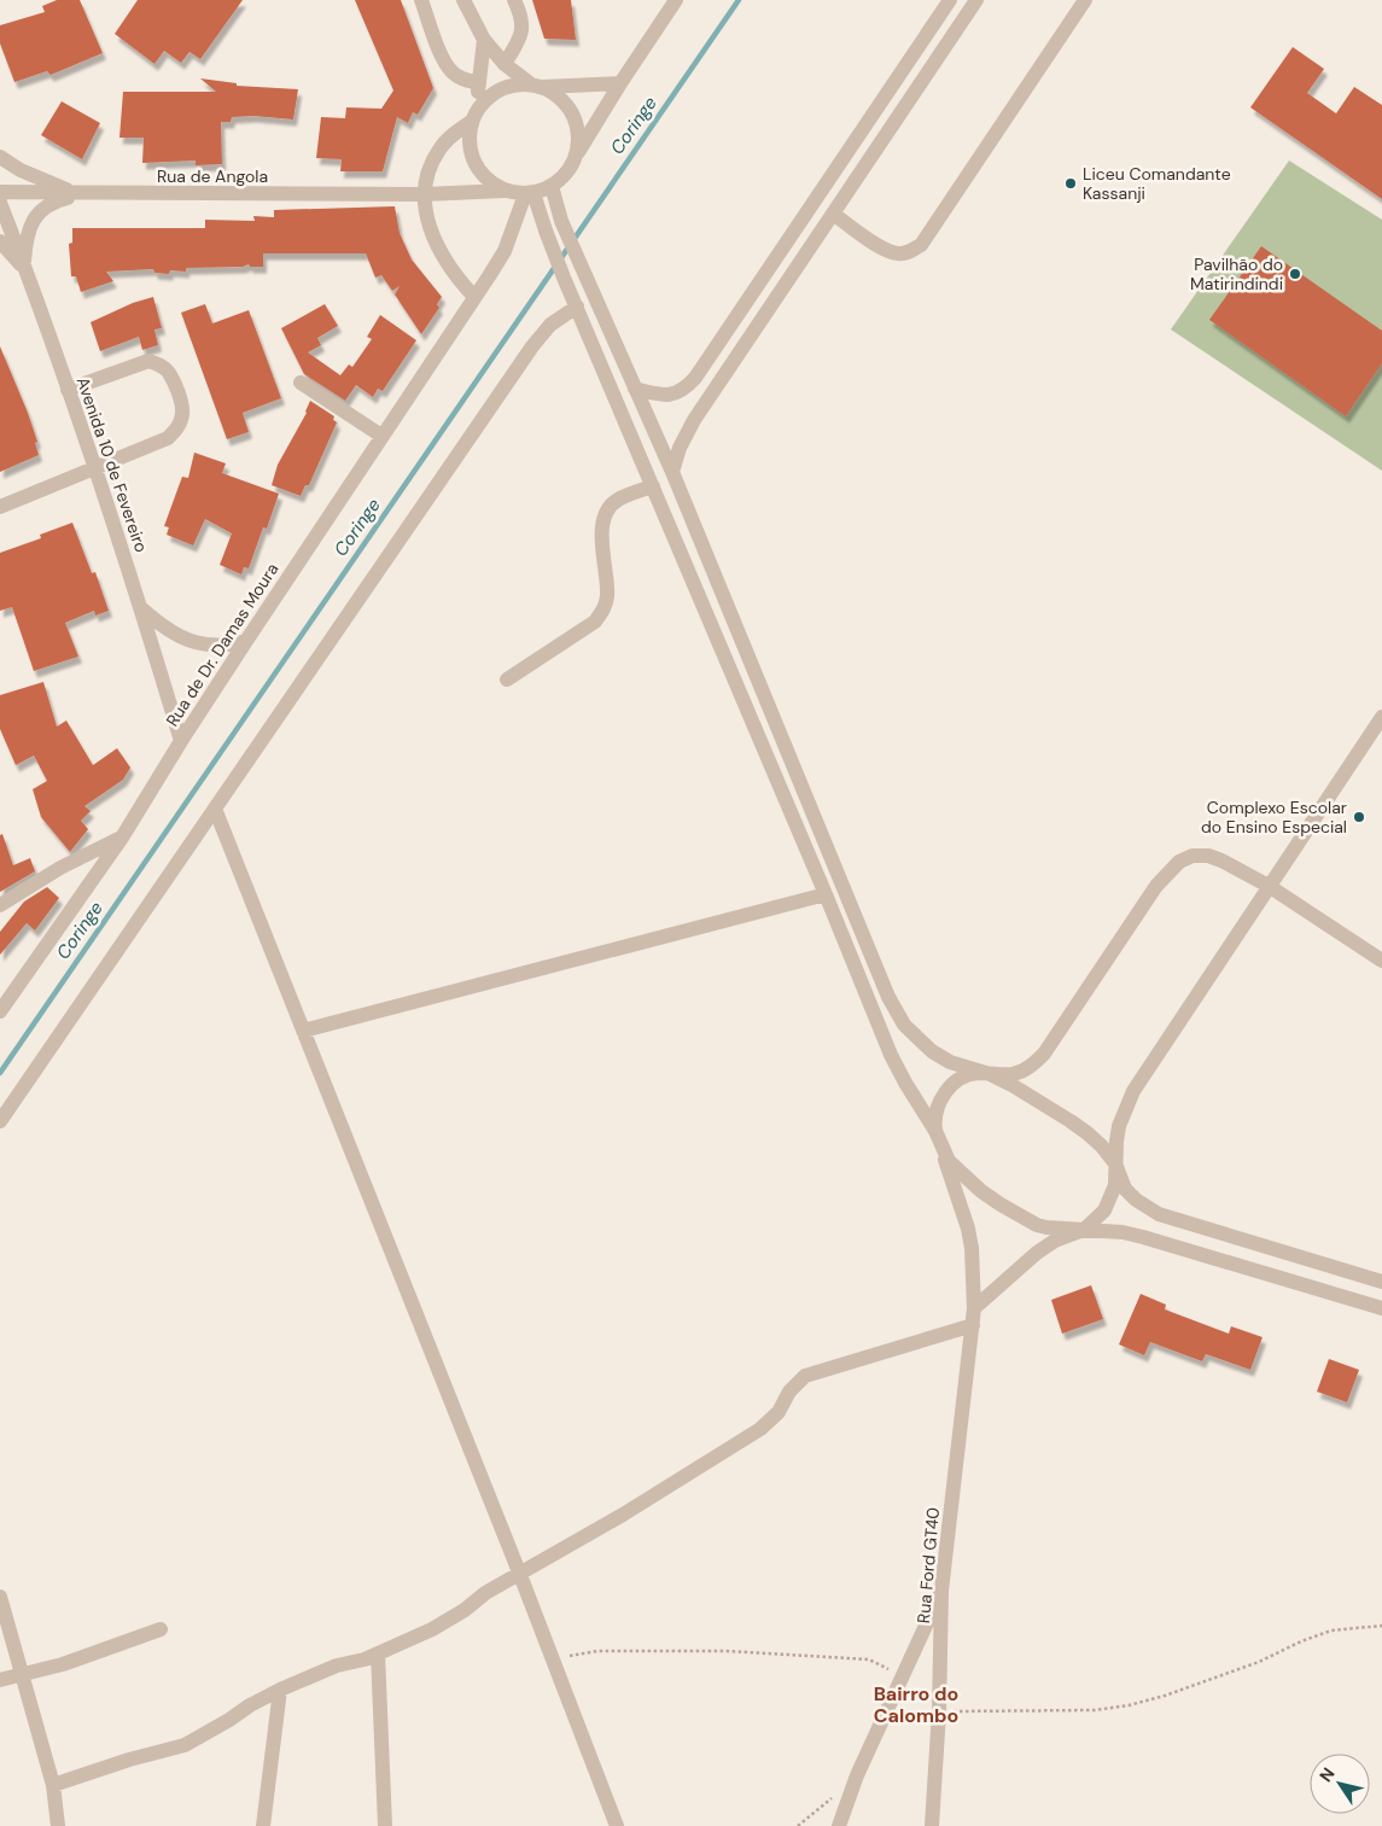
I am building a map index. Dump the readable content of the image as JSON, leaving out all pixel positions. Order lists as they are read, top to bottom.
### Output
{
  "streets": {
    "street": [
      "Rua de Angola",
      "Avenida 10 de Fevereiro",
      "Rua de Dr. Damas Moura",
      "Rua Ford GT40"
    ]
  },
  "crossings": [
    ["Rua de Angola", "Rua de Dr. Damas Moura"],
    ["Avenida 10 de Fevereiro", "Rua de Dr. Damas Moura"]
  ],
  "districts": ["Bairro do Calombo"],
  "water": ["Coringe"],
  "places": ["Liceu Comandante Kassanji", "Pavilhão do Matirindindi", "Complexo Escolar do Ensino Especial"],
  "north": "top left"
}
